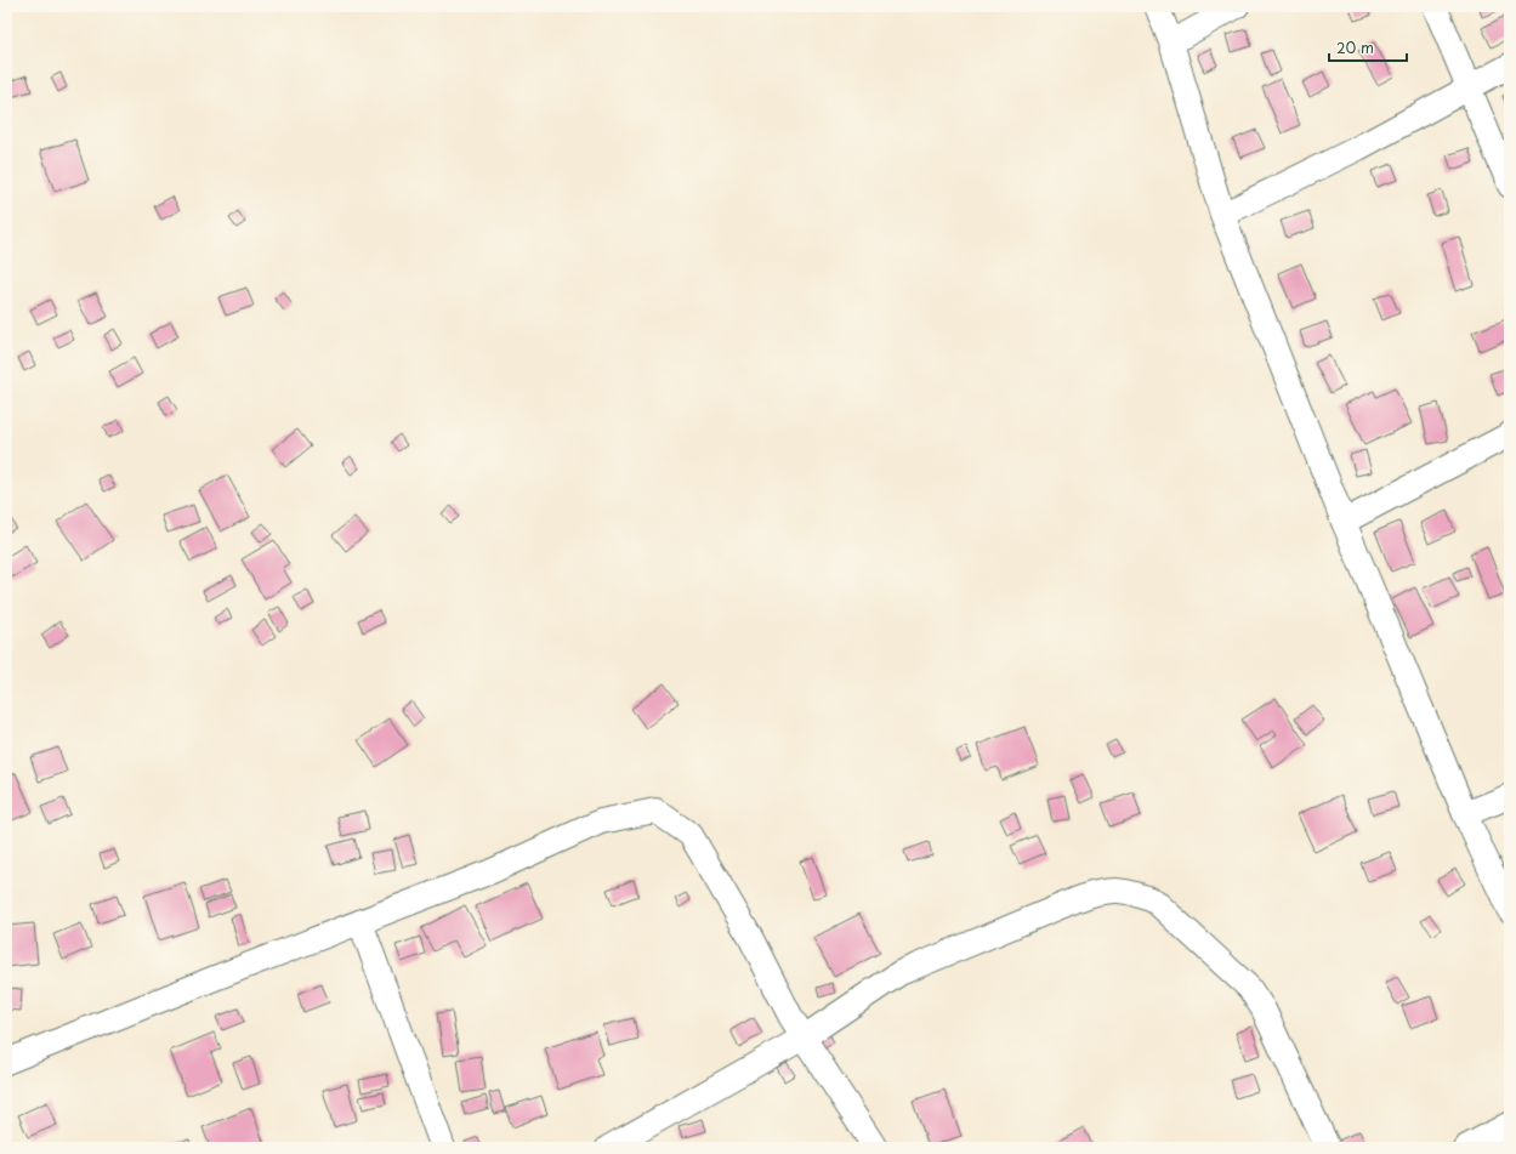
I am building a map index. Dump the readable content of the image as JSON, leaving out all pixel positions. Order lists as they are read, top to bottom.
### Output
{
  "scale_bar": "20 m"
}
